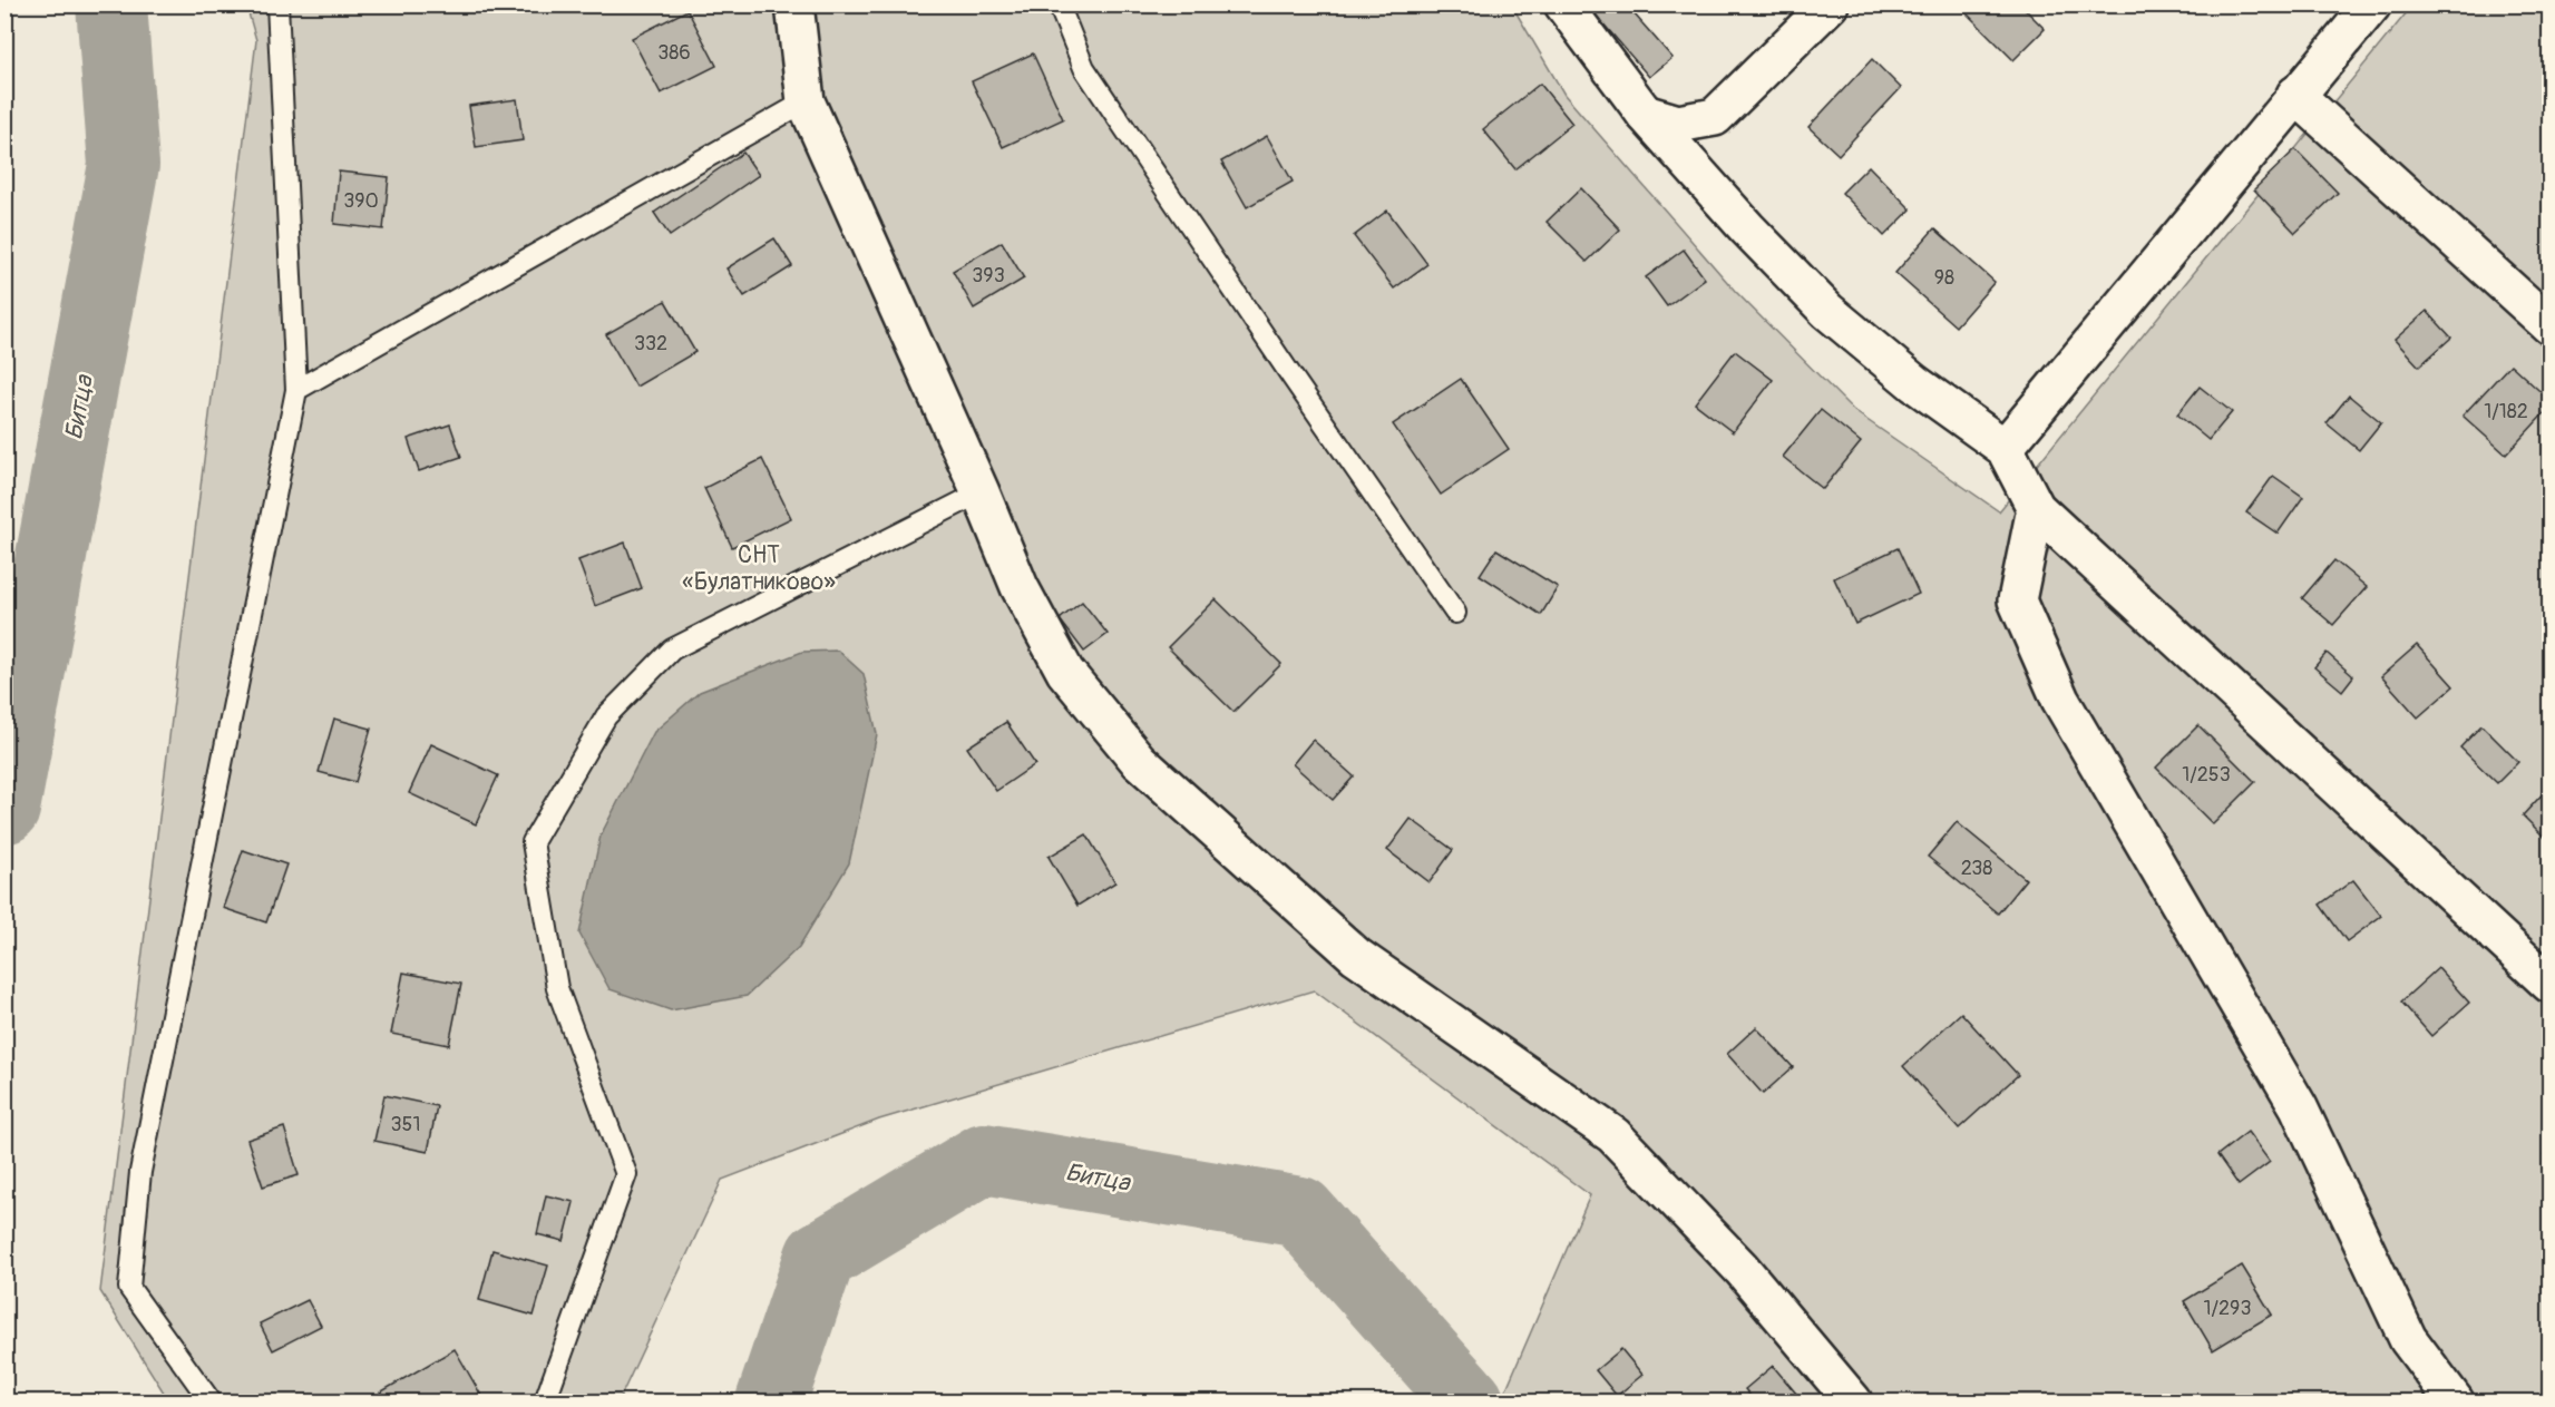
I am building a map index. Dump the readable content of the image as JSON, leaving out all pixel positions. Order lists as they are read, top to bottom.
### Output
{
  "water": ["Битца"],
  "parks": ["СНТ «Булатниково»"],
  "house_numbers": [
    "386",
    "390",
    "393",
    "98",
    "332",
    "1/182",
    "1/253",
    "238",
    "351",
    "1/293"
  ]
}
